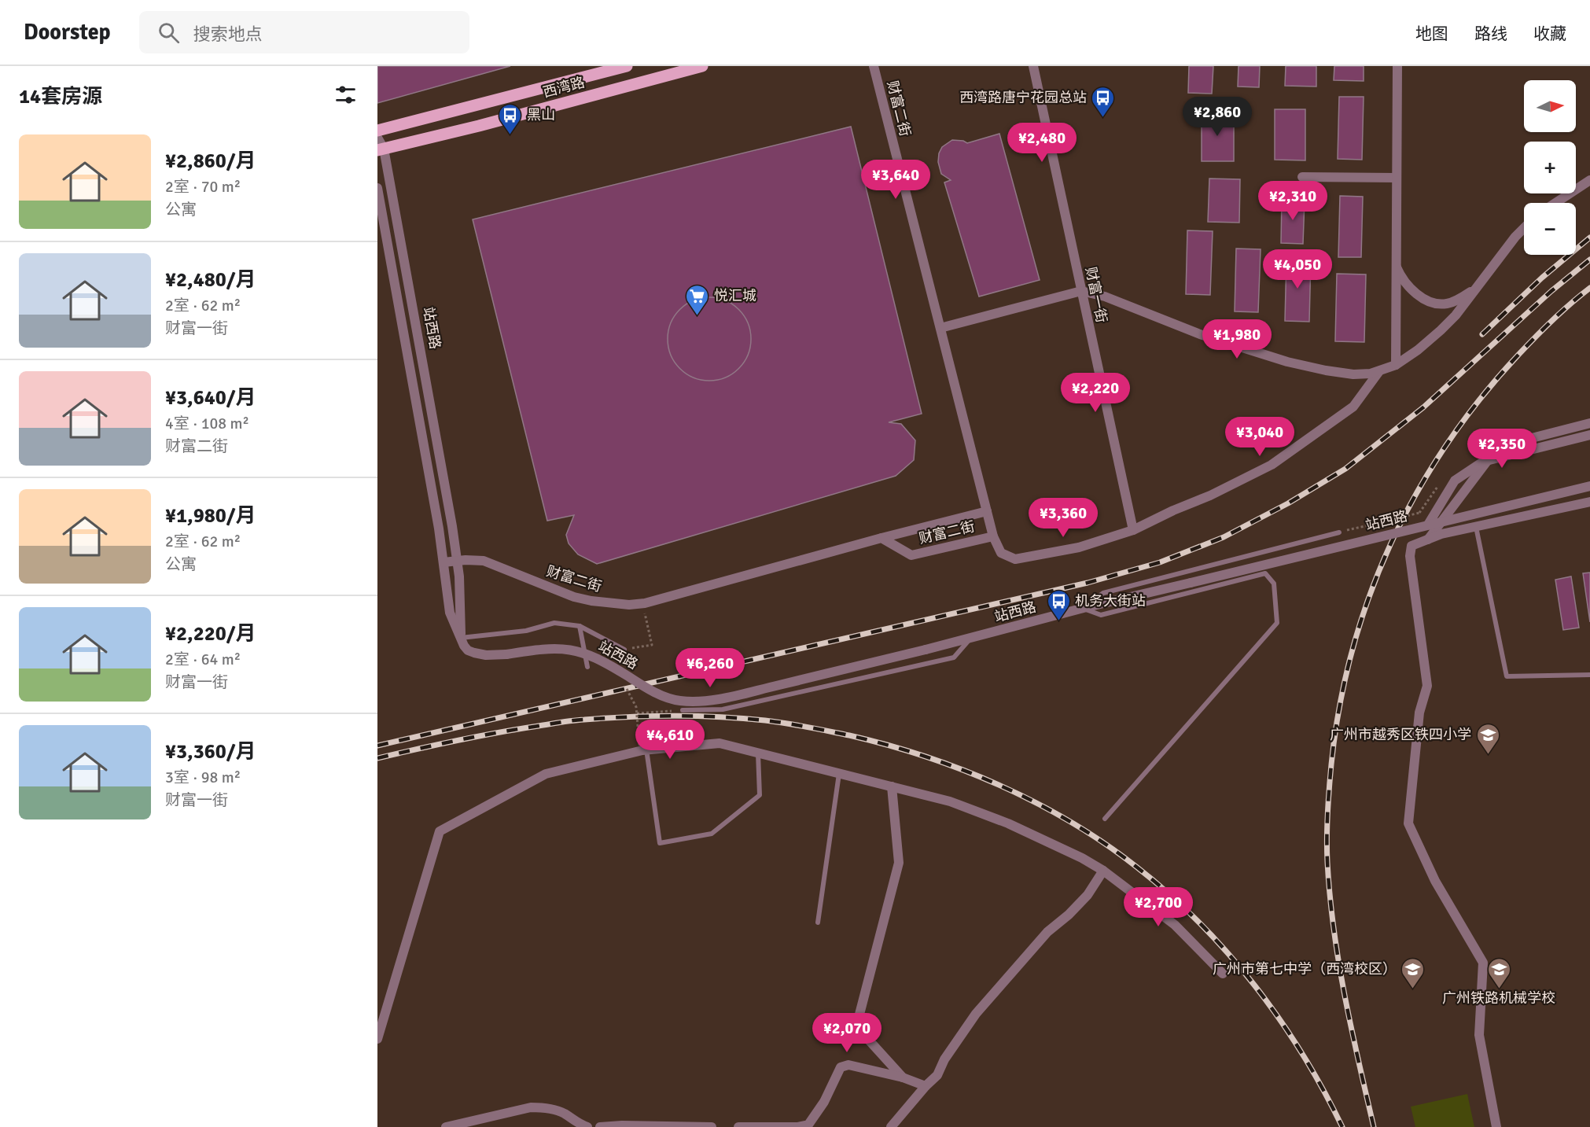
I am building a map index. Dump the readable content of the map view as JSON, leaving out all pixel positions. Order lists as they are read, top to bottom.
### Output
{
  "streets": {
    "main road": ["西湾路"],
    "street": ["财富二街", "财富一街", "站西路"]
  },
  "crossings": [
    ["西湾路", "站西路"],
    ["财富二街", "站西路"]
  ],
  "places": {
    "bus stop": ["西湾路唐宁花园总站", "黑山", "机务大街站"],
    "supermarket": ["悦汇城"],
    "school or university": ["广州市越秀区铁四小学", "广州市第七中学（西湾校区）", "广州铁路机械学校"]
  },
  "north": "right",
  "page": {
    "header": "Doorstep",
    "search": "搜索地点",
    "nav": ["地图", "路线", "收藏"],
    "heading": "14套房源",
    "map_buttons": ["+", "−"],
    "price": [
      "¥2,860",
      "¥2,480",
      "¥3,640",
      "¥2,310",
      "¥4,050",
      "¥1,980",
      "¥2,220",
      "¥3,040",
      "¥2,350",
      "¥3,360",
      "¥6,260",
      "¥4,610",
      "¥2,700",
      "¥2,070"
    ],
    "list": [
      {
        "name": "¥2,860/月",
        "note": "2室 · 70 m² · 公寓"
      },
      {
        "name": "¥2,480/月",
        "note": "2室 · 62 m² · 财富一街"
      },
      {
        "name": "¥3,640/月",
        "note": "4室 · 108 m² · 财富二街"
      },
      {
        "name": "¥1,980/月",
        "note": "2室 · 62 m² · 公寓"
      },
      {
        "name": "¥2,220/月",
        "note": "2室 · 64 m² · 财富一街"
      },
      {
        "name": "¥3,360/月",
        "note": "3室 · 98 m² · 财富一街"
      }
    ]
  }
}
